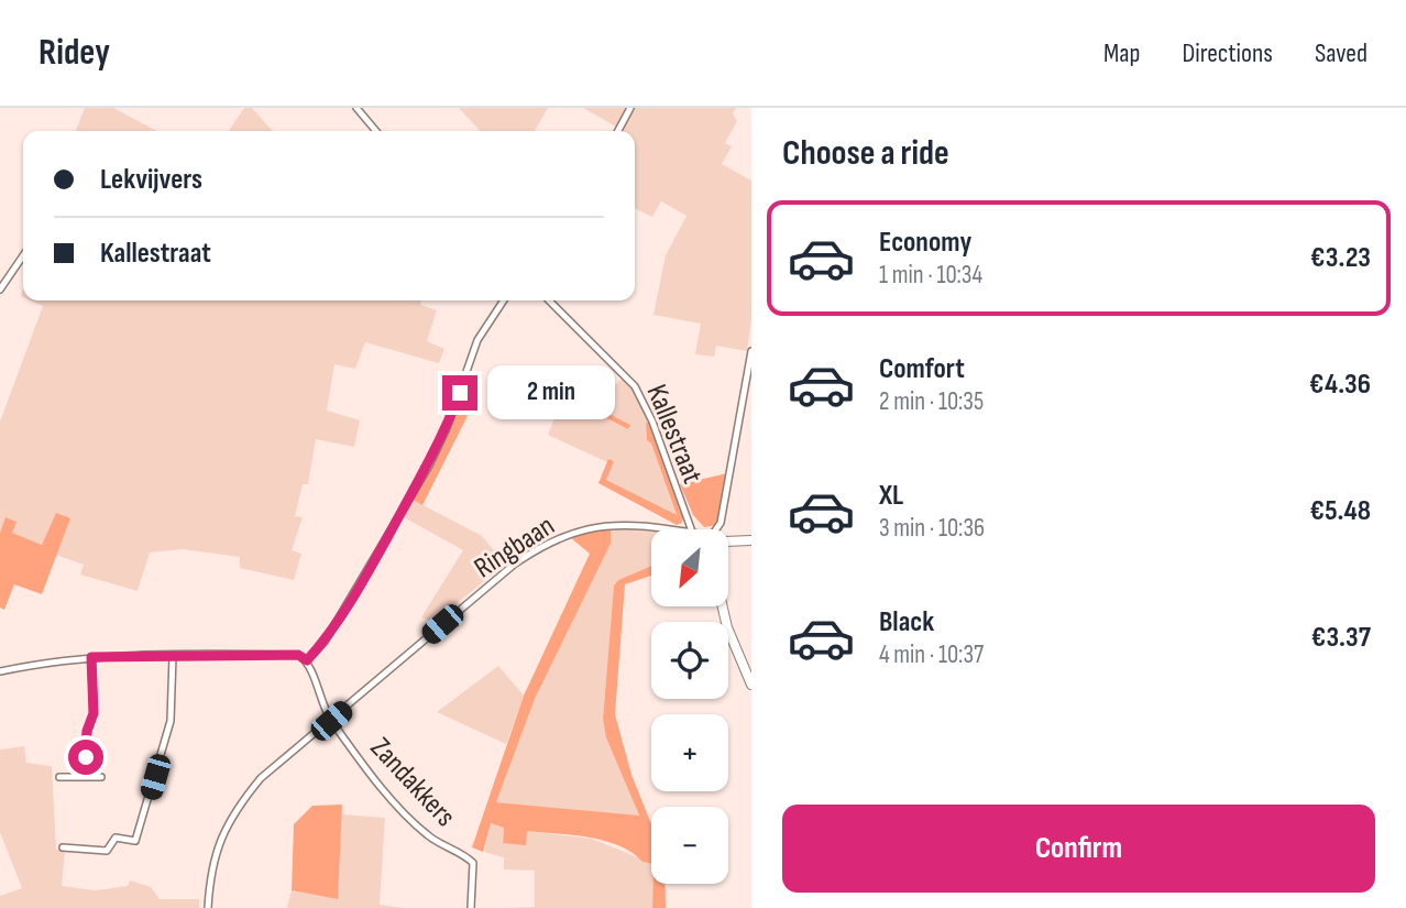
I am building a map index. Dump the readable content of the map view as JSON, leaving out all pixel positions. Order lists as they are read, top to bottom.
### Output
{
  "streets": {
    "street": ["Kallestraat", "Ringbaan", "Zandakkers"]
  },
  "crossings": [
    ["Ringbaan", "Zandakkers"]
  ],
  "north": "bottom left",
  "page": {
    "header": "Ridey",
    "nav": ["Map", "Directions", "Saved"],
    "heading": "Choose a ride",
    "banner": ["Lekvijvers", "Kallestraat"],
    "list": [
      {
        "name": "Economy",
        "note": "1 min · 10:34",
        "value": "€3.23"
      },
      {
        "name": "Comfort",
        "note": "2 min · 10:35",
        "value": "€4.36"
      },
      {
        "name": "XL",
        "note": "3 min · 10:36",
        "value": "€5.48"
      },
      {
        "name": "Black",
        "note": "4 min · 10:37",
        "value": "€3.37"
      }
    ],
    "bubble": "2 min",
    "map_buttons": ["+", "−"],
    "buttons": "Confirm"
  }
}
